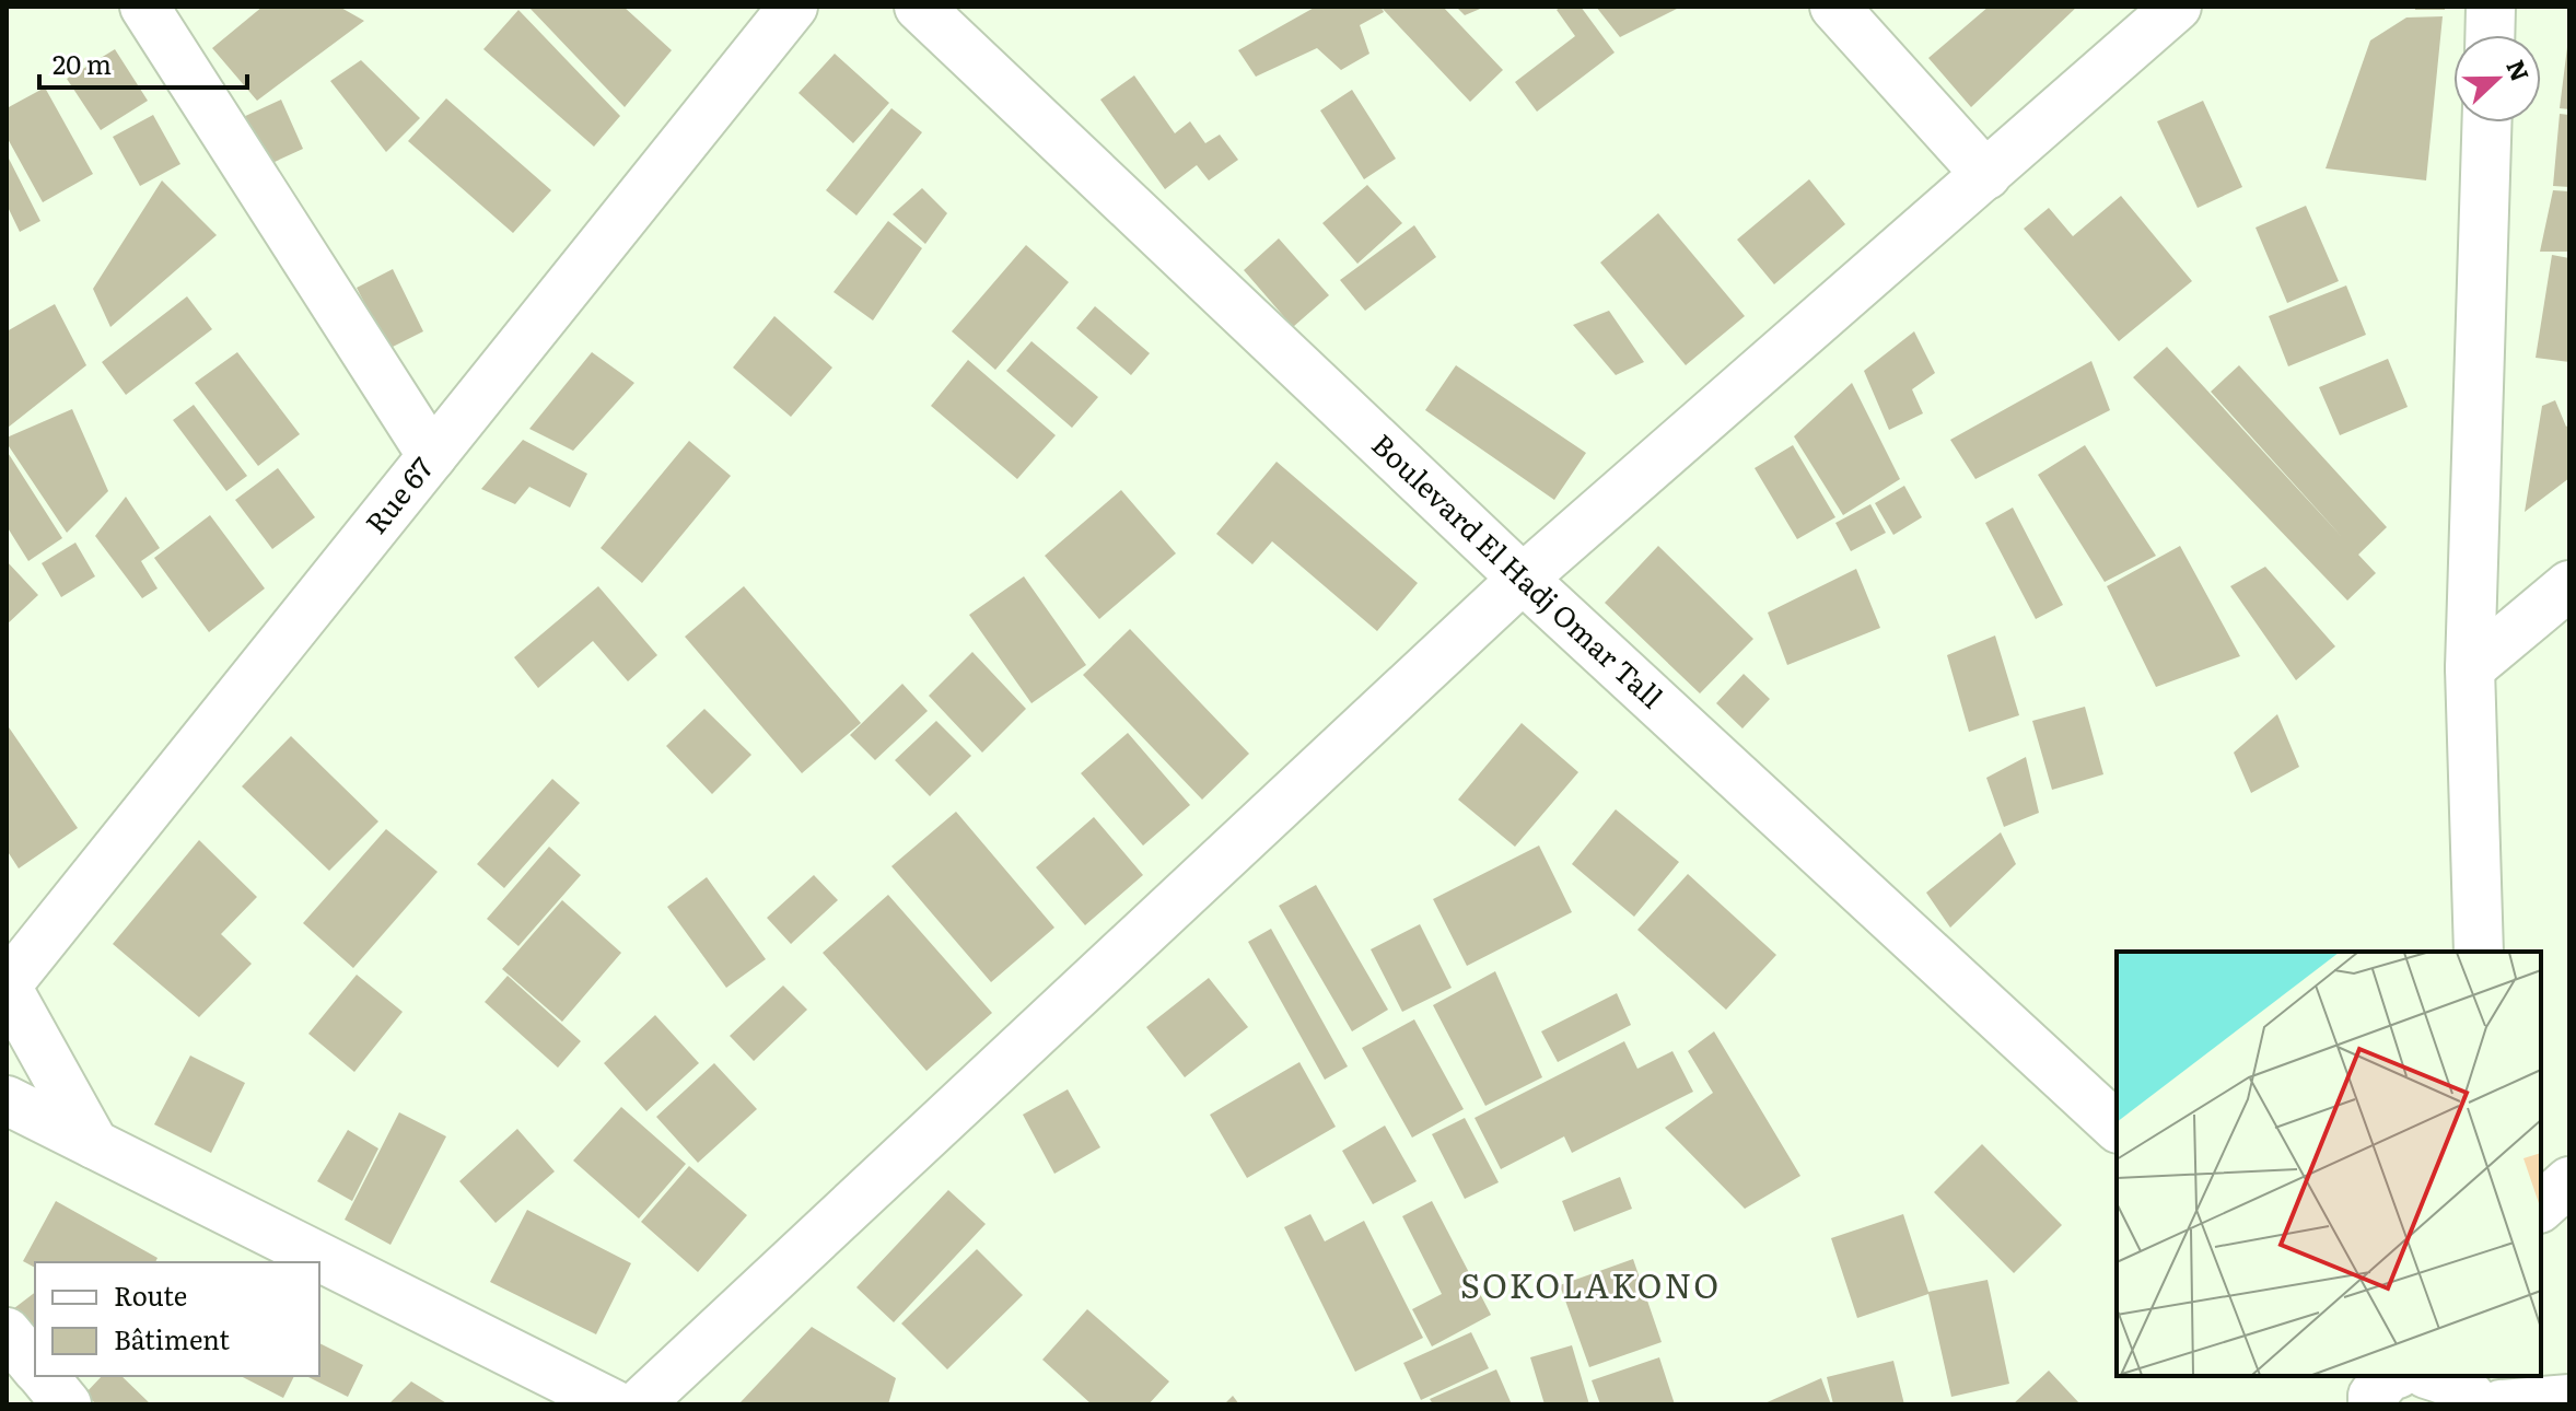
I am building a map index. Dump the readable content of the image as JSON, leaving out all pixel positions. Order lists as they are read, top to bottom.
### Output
{
  "streets": {
    "street": ["Rue 67", "Boulevard El Hadj Omar Tall"]
  },
  "districts": ["SOKOLAKONO"],
  "legend": ["Route", "Bâtiment"],
  "scale_bar": "20 m",
  "north": "right"
}
